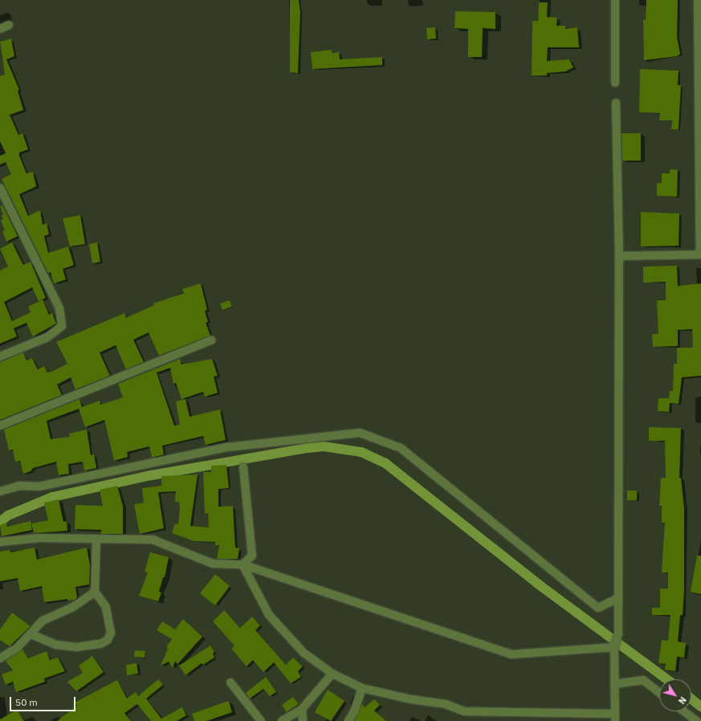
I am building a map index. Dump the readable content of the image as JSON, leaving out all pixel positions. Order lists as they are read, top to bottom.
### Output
{
  "scale_bar": "50 m",
  "north": "bottom right"
}
